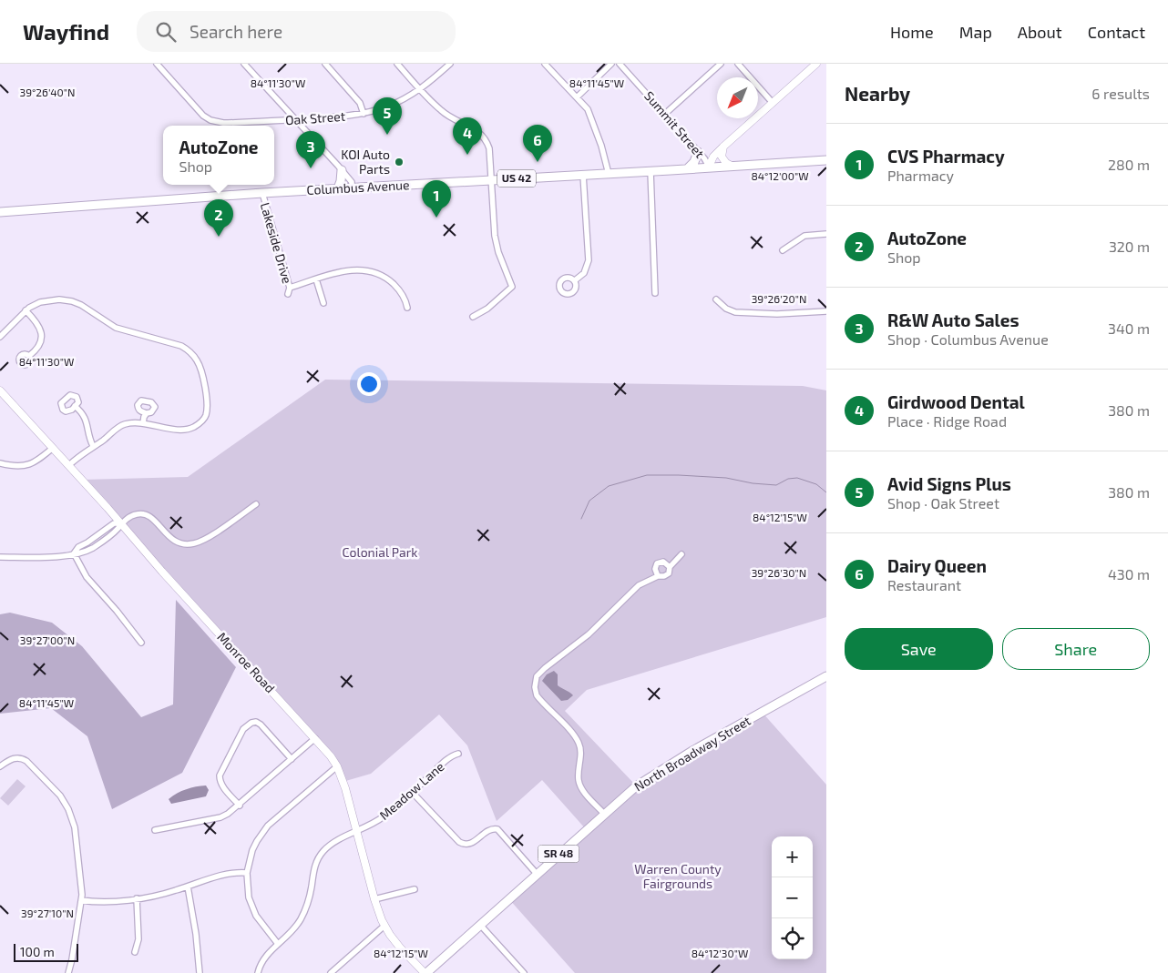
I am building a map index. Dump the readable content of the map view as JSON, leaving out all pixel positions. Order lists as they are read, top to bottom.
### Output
{
  "streets": {
    "main road": [
      "US 42",
      "Columbus Avenue",
      "North Broadway Street",
      "SR 48"
    ],
    "street": [
      "Oak Street",
      "Summit Street",
      "Lakeside Drive",
      "Monroe Road",
      "Meadow Lane"
    ]
  },
  "crossings": [
    ["Summit Street", "Columbus Avenue"],
    ["Columbus Avenue", "Lakeside Drive"],
    ["Monroe Road", "North Broadway Street"],
    ["Monroe Road", "Meadow Lane"]
  ],
  "parks": ["Colonial Park", "Warren County Fairgrounds"],
  "places": ["KOI Auto Parts"],
  "scale_bar": "100 m",
  "north": "bottom left",
  "page": {
    "header": "Wayfind",
    "search": "Search here",
    "nav": [
      "Home",
      "Map",
      "About",
      "Contact"
    ],
    "heading": ["Nearby", "6 results"],
    "pins": [
      "5",
      "4",
      "6",
      "3",
      "1",
      "2"
    ],
    "list": [
      {
        "mark": "1",
        "name": "CVS Pharmacy",
        "note": "Pharmacy",
        "value": "280 m"
      },
      {
        "mark": "2",
        "name": "AutoZone",
        "note": "Shop",
        "value": "320 m"
      },
      {
        "mark": "3",
        "name": "R&W Auto Sales",
        "note": "Shop · Columbus Avenue",
        "value": "340 m"
      },
      {
        "mark": "4",
        "name": "Girdwood Dental",
        "note": "Place · Ridge Road",
        "value": "380 m"
      },
      {
        "mark": "5",
        "name": "Avid Signs Plus",
        "note": "Shop · Oak Street",
        "value": "380 m"
      },
      {
        "mark": "6",
        "name": "Dairy Queen",
        "note": "Restaurant",
        "value": "430 m"
      }
    ],
    "popup": ["AutoZone", "Shop"],
    "buttons": ["Save", "Share"],
    "map_buttons": ["+", "−"],
    "scale": "100 m"
  },
  "coordinates": [
    "84°11'30\"W",
    "84°11'45\"W",
    "39°26'40\"N",
    "84°12'00\"W",
    "39°26'20\"N",
    "84°12'15\"W",
    "39°26'30\"N",
    "39°27'00\"N",
    "39°27'10\"N",
    "84°12'30\"W"
  ]
}
